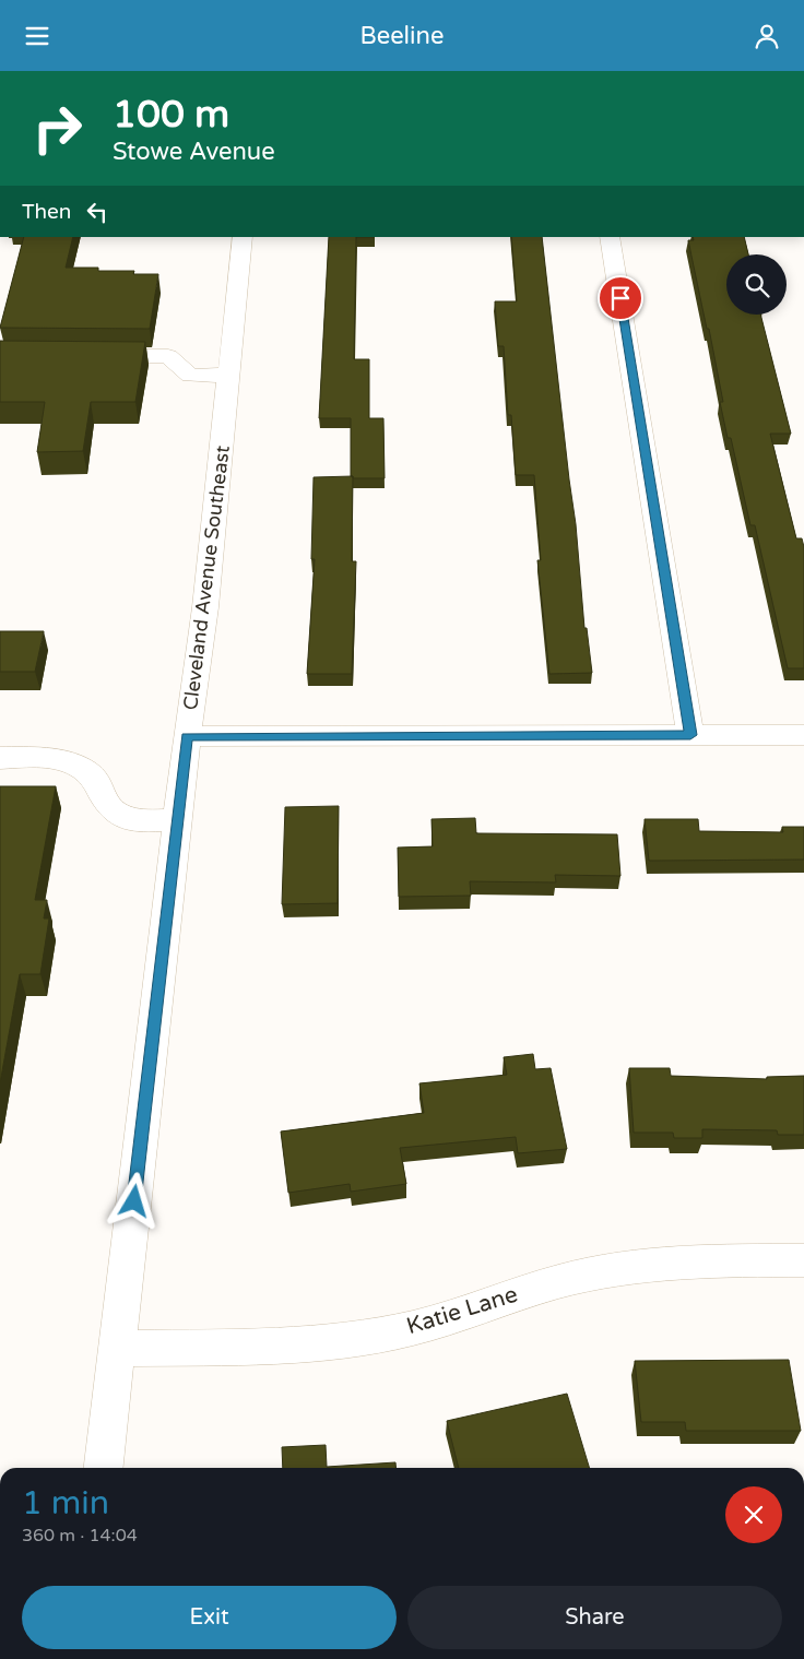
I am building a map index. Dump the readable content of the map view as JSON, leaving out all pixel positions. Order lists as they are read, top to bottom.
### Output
{
  "streets": {
    "street": ["Cleveland Avenue Southeast", "Katie Lane"]
  },
  "crossings": [
    ["Cleveland Avenue Southeast", "Katie Lane"]
  ],
  "page": {
    "header": "Beeline",
    "turn": ["100 m", "Stowe Avenue"],
    "then": "Then",
    "heading": ["1 min", "360 m · 14:04"],
    "buttons": ["Exit", "Share"]
  }
}
